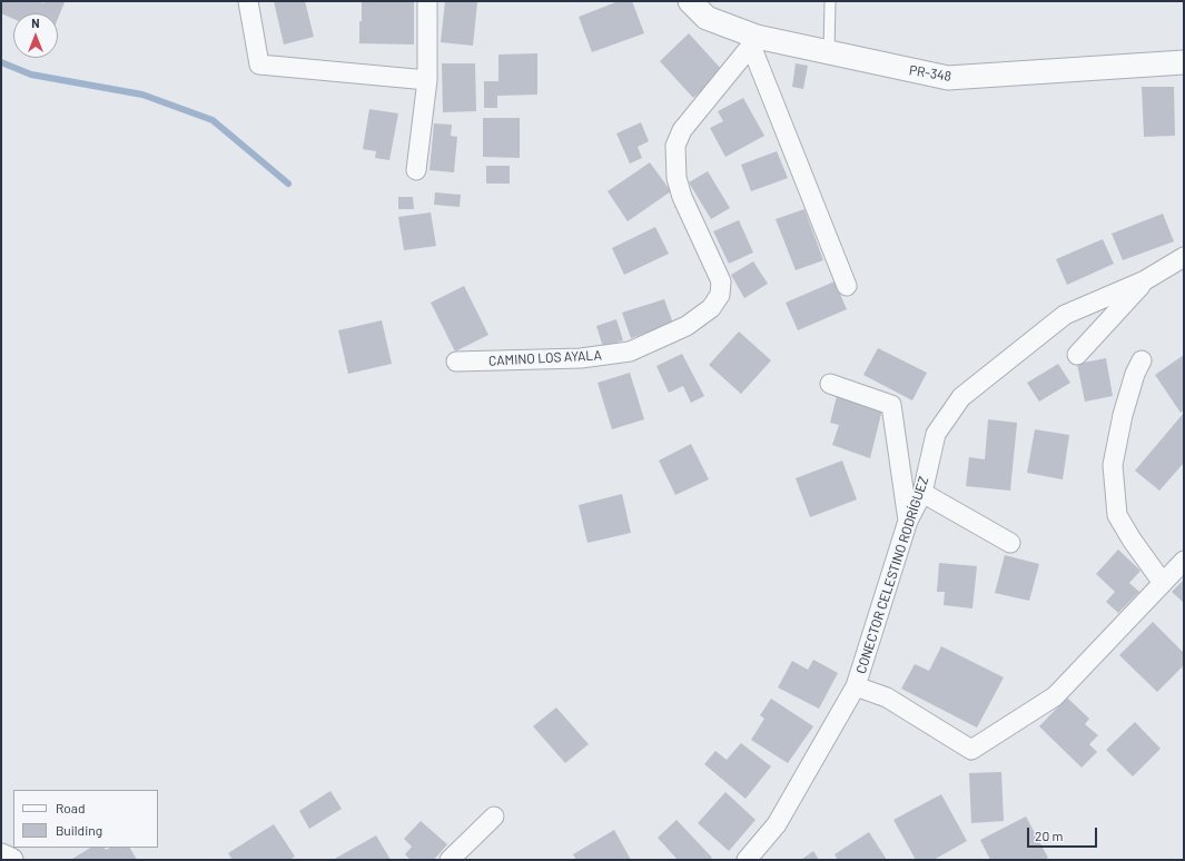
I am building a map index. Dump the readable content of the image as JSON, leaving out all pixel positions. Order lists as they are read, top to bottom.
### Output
{
  "streets": {
    "street": ["PR-348", "CAMINO LOS AYALA", "CONECTOR CELESTINO RODRÍGUEZ"]
  },
  "crossings": [
    ["PR-348", "CAMINO LOS AYALA"]
  ],
  "legend": ["Road", "Building"],
  "scale_bar": "20 m",
  "north": "top"
}
